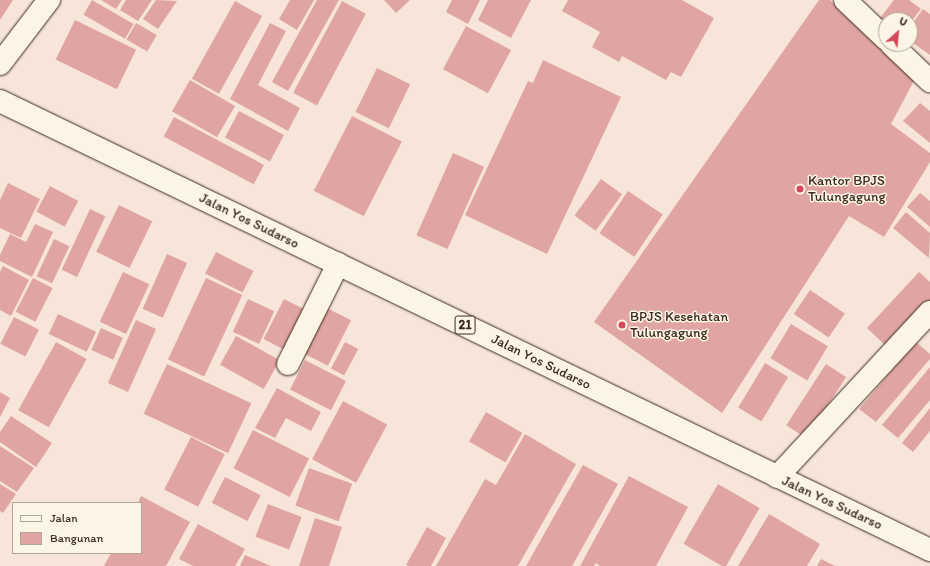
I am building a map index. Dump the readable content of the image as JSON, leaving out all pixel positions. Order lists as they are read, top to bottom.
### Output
{
  "streets": {
    "main road": ["Jalan Yos Sudarso", "21"]
  },
  "places": ["Kantor BPJS Tulungagung", "BPJS Kesehatan Tulungagung"],
  "legend": ["Jalan", "Bangunan"],
  "north": "top right"
}
